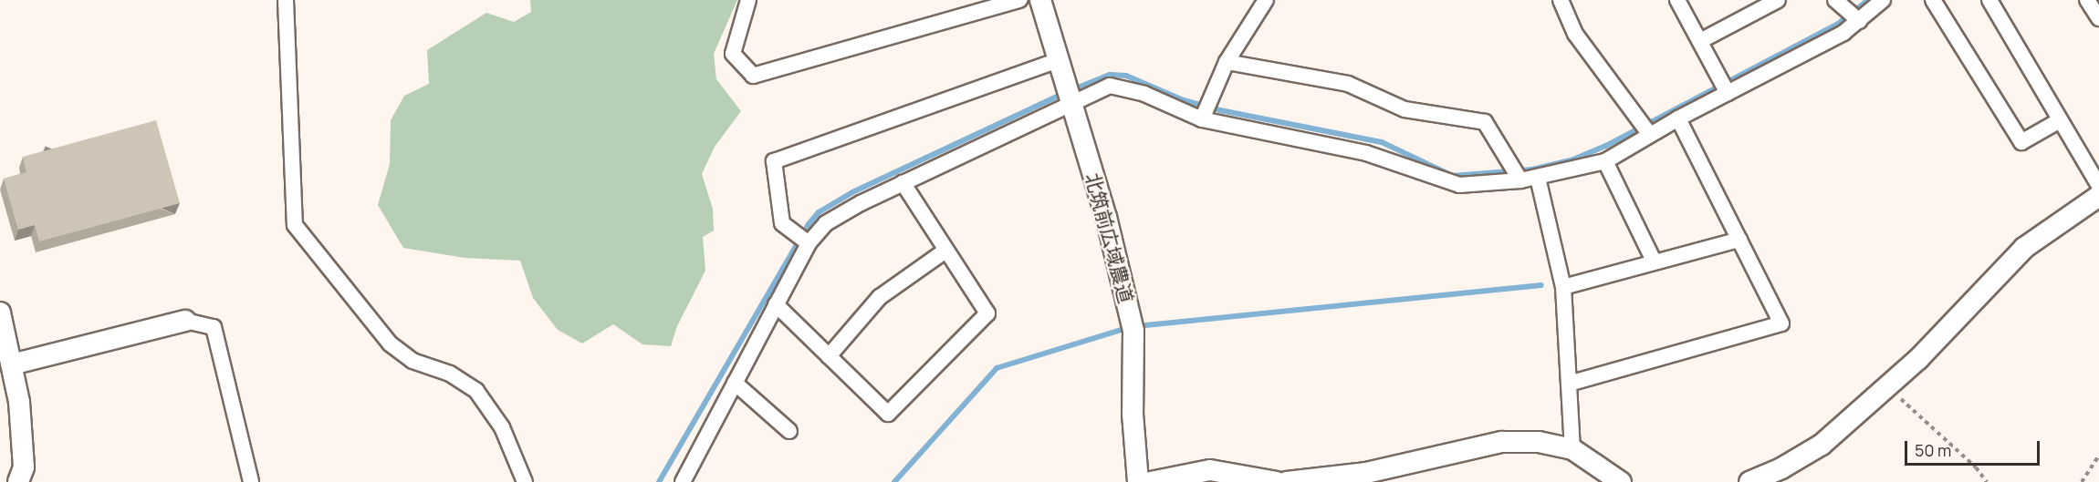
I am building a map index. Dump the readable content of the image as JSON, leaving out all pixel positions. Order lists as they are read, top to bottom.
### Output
{
  "streets": {
    "street": ["北筑前広域農道"]
  },
  "scale_bar": "50 m"
}
